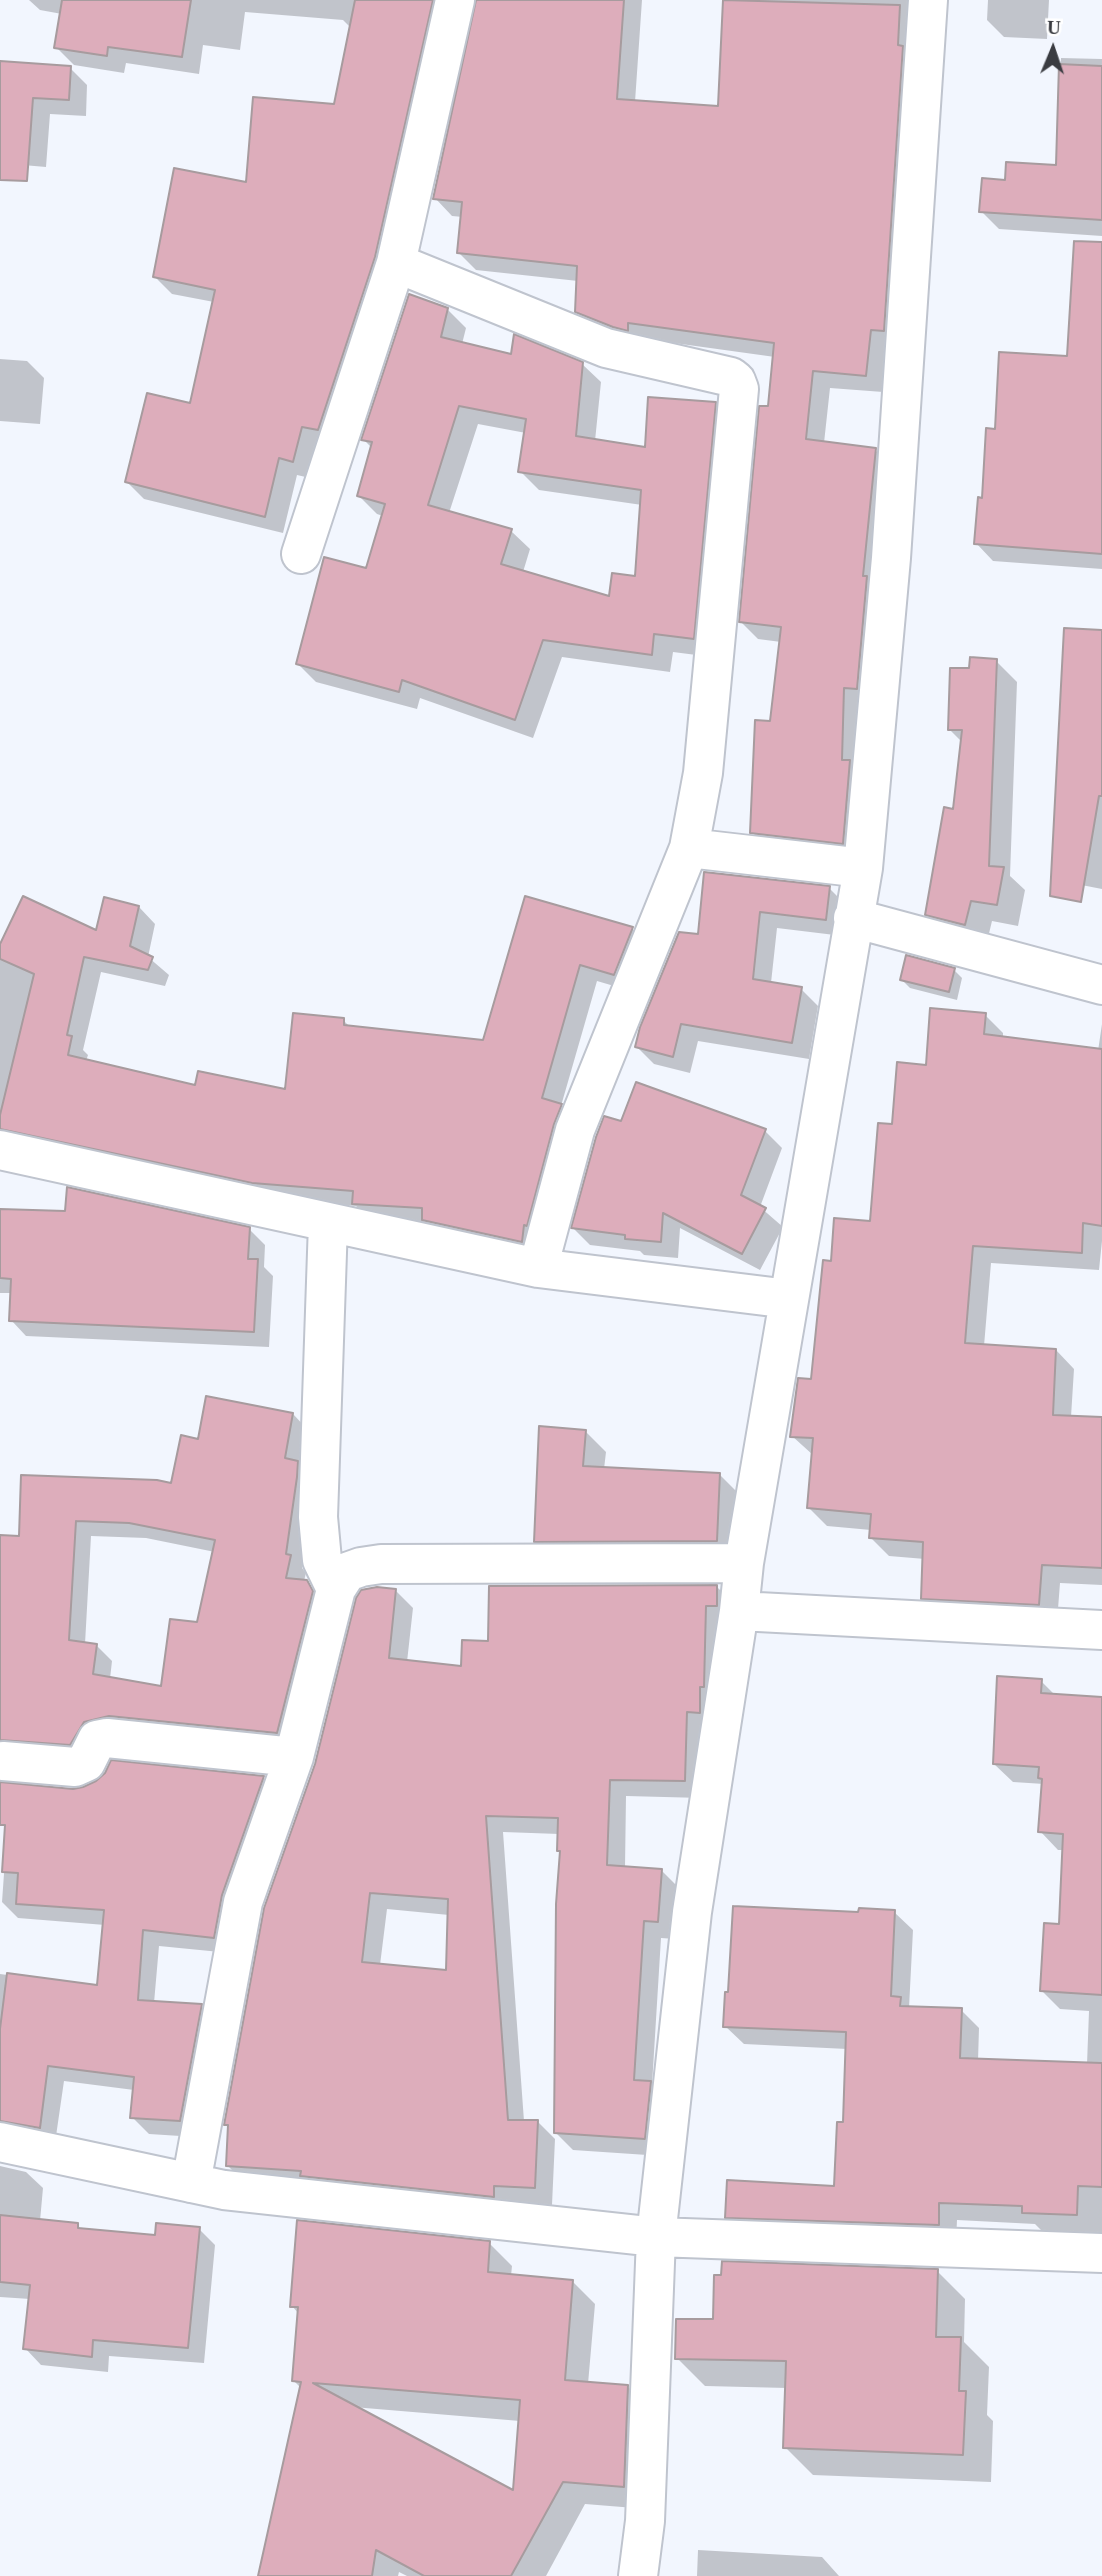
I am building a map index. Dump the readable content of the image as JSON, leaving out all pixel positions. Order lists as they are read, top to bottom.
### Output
{
  "north": "top"
}
